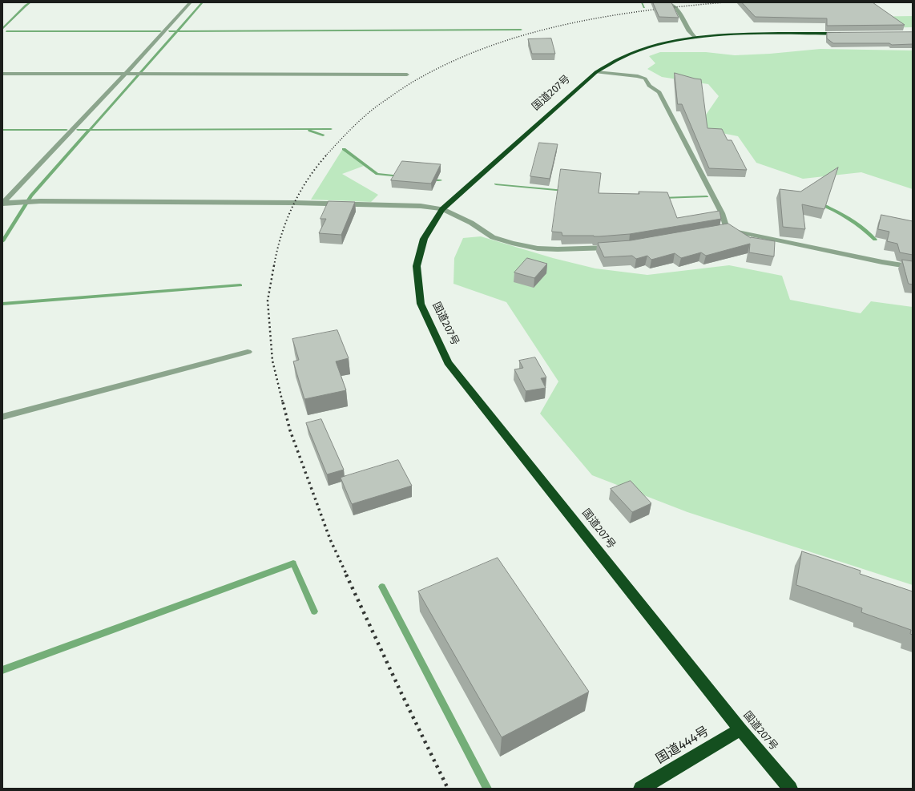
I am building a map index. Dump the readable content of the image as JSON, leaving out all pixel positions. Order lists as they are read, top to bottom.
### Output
{
  "streets": {
    "highway": ["国道207号", "国道444号"]
  },
  "crossings": [
    ["国道207号", "国道444号"]
  ]
}
